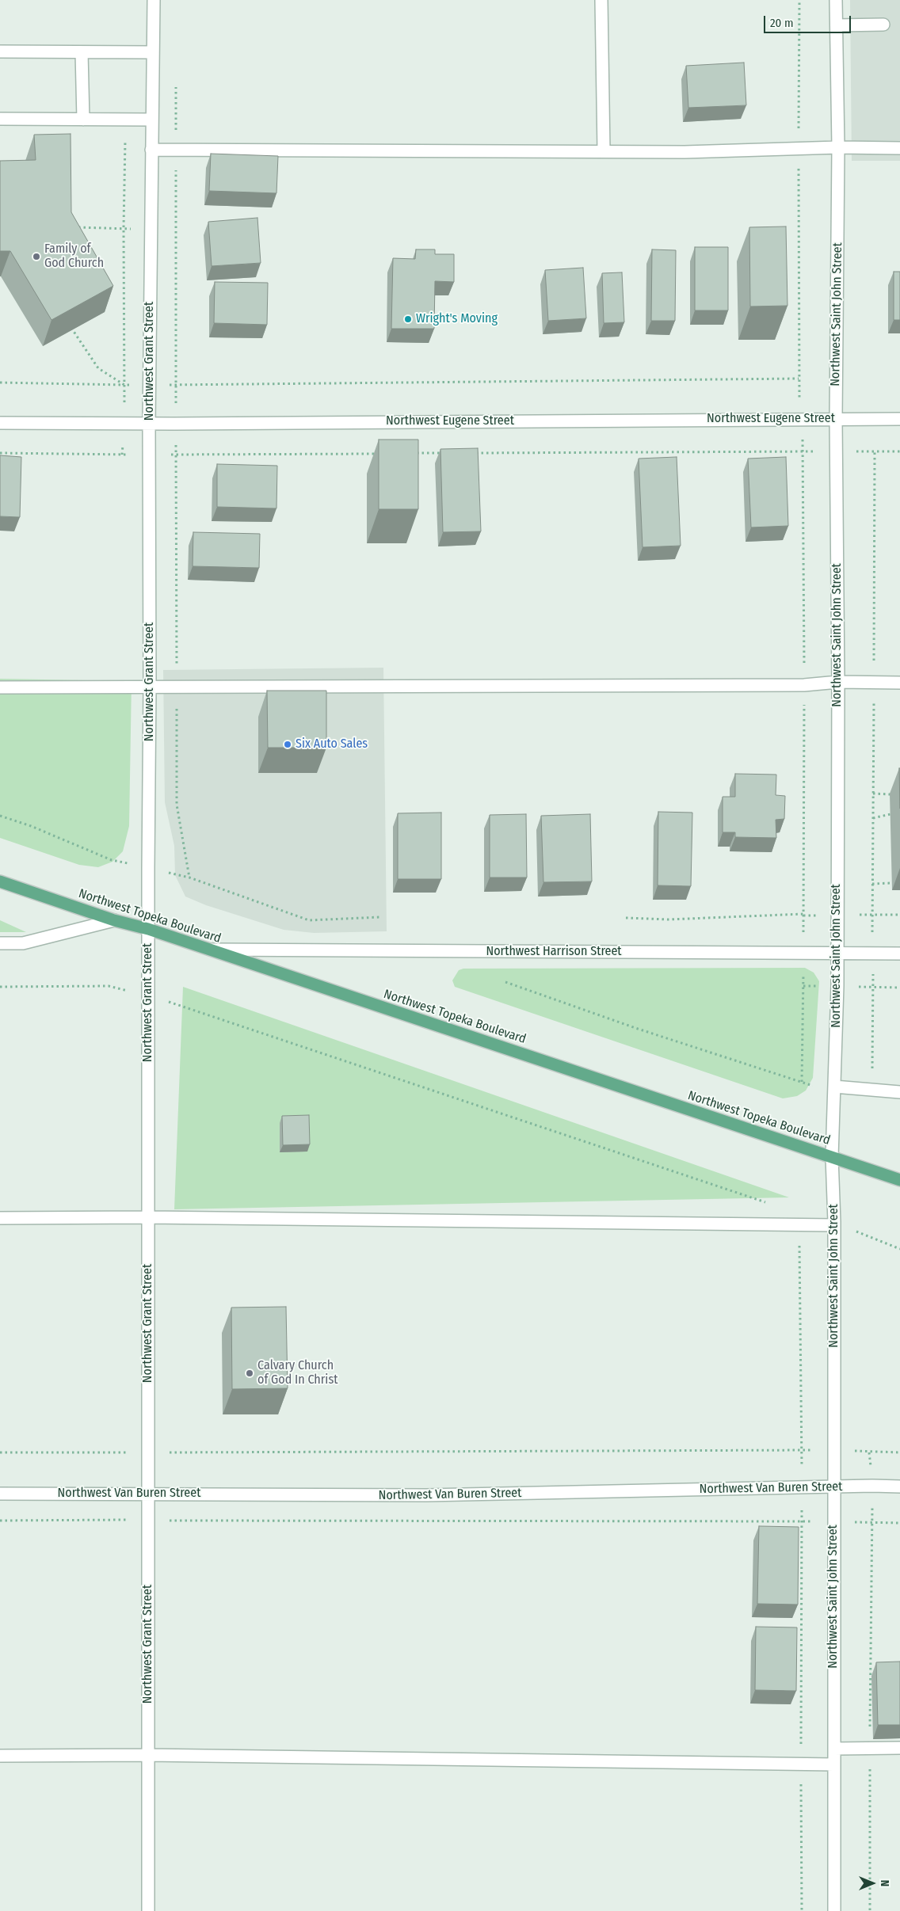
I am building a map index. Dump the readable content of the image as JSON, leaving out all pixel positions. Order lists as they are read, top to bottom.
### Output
{
  "streets": {
    "main road": ["Northwest Topeka Boulevard"],
    "street": [
      "Northwest Saint John Street",
      "Northwest Grant Street",
      "Northwest Eugene Street",
      "Northwest Harrison Street",
      "Northwest Van Buren Street"
    ]
  },
  "crossings": [
    ["Northwest Saint John Street", "Northwest Eugene Street"],
    ["Northwest Saint John Street", "Northwest Topeka Boulevard"],
    ["Northwest Saint John Street", "Northwest Harrison Street"],
    ["Northwest Saint John Street", "Northwest Van Buren Street"],
    ["Northwest Grant Street", "Northwest Eugene Street"],
    ["Northwest Grant Street", "Northwest Topeka Boulevard"],
    ["Northwest Grant Street", "Northwest Van Buren Street"],
    ["Northwest Topeka Boulevard", "Northwest Harrison Street"]
  ],
  "places": [
    "Family of God Church",
    "Wright's Moving",
    "Six Auto Sales",
    "Calvary Church of God In Christ"
  ],
  "scale_bar": "20 m",
  "north": "right"
}
